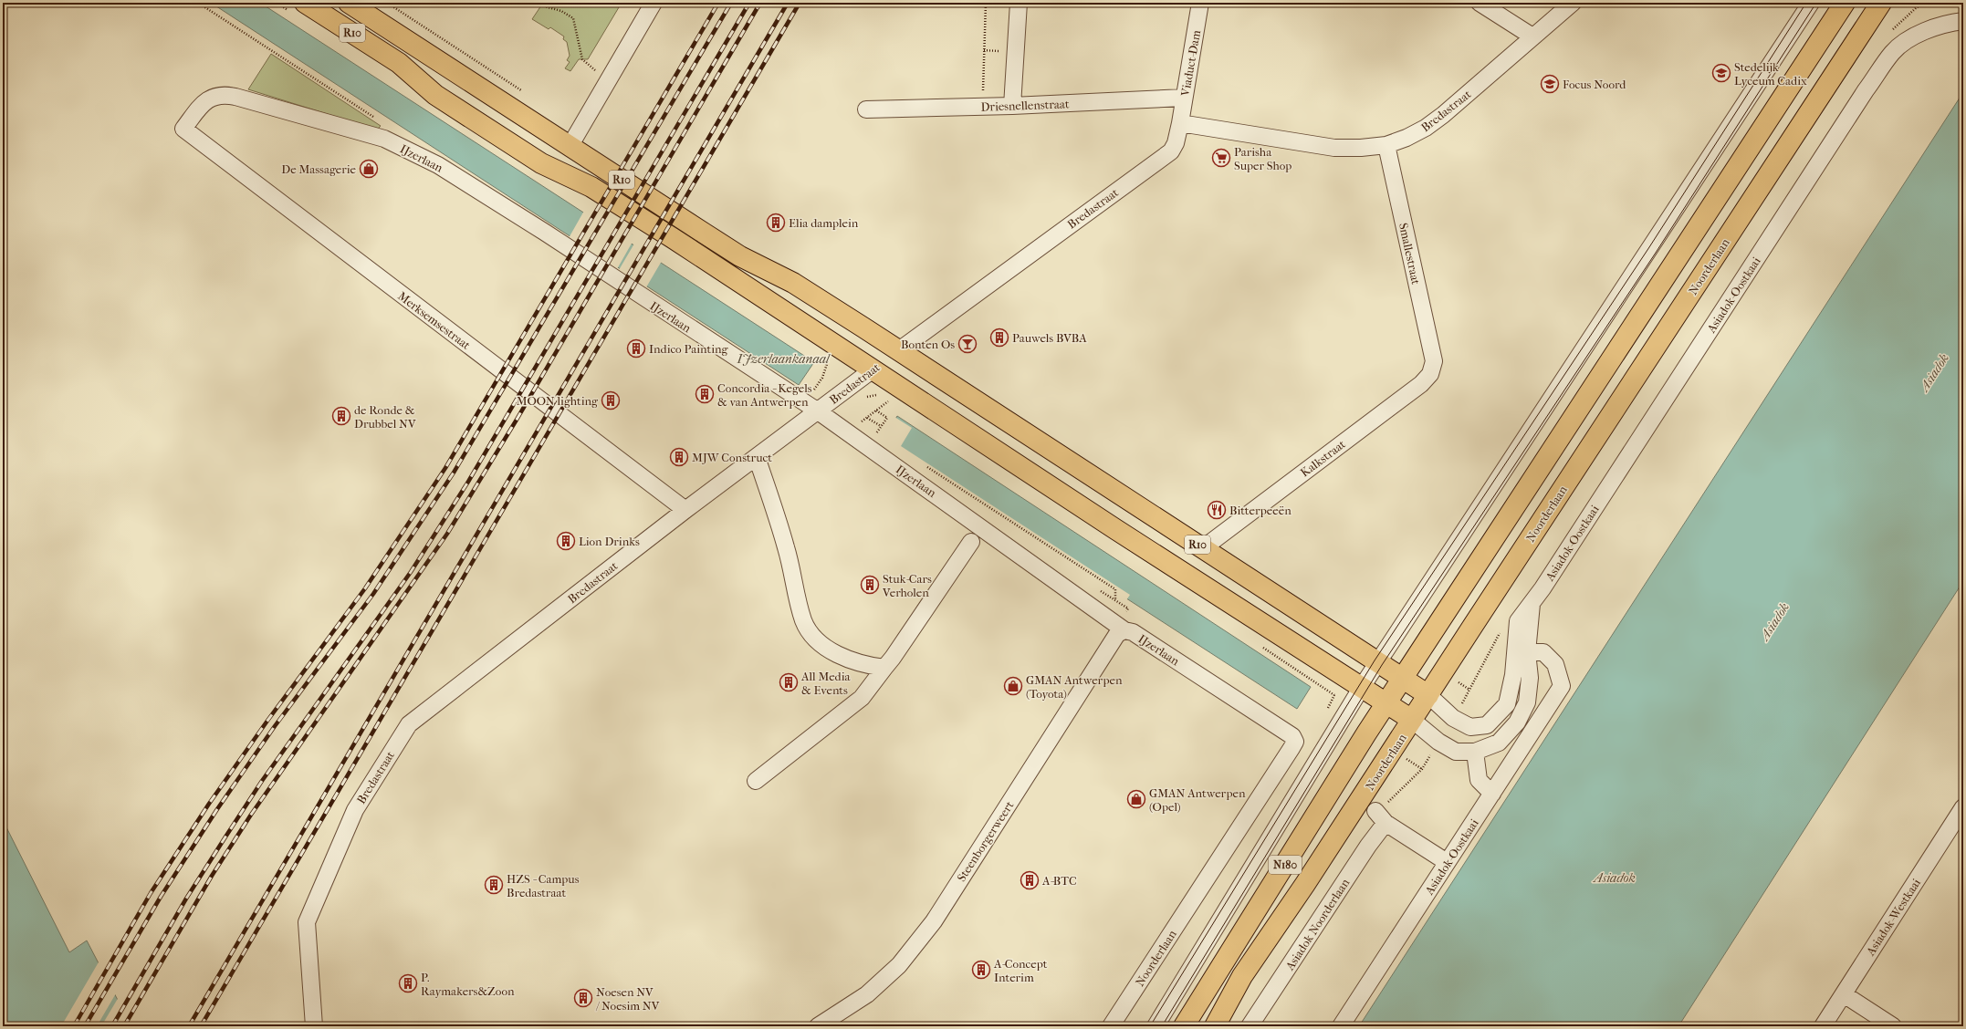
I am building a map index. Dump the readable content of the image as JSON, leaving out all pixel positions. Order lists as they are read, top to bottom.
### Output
{
  "streets": {
    "main road": [
      "R10",
      "Bredastraat",
      "Noorderlaan",
      "N180"
    ],
    "street": [
      "Viaduct-Dam",
      "Driesnellenstraat",
      "IJzerlaan",
      "Smallestraat",
      "Asiadok-Oostkaai",
      "Merksemsestraat",
      "Kalkstraat",
      "Steenborgerweert",
      "Asiadok-Westkaai",
      "Asiadok Noorderlaan"
    ]
  },
  "crossings": [
    ["R10", "Bredastraat"],
    ["R10", "Noorderlaan"],
    ["R10", "Asiadok-Oostkaai"],
    ["R10", "Kalkstraat"],
    ["R10", "N180"],
    ["Viaduct-Dam", "Driesnellenstraat"],
    ["Viaduct-Dam", "Bredastraat"],
    ["Bredastraat", "IJzerlaan"],
    ["Bredastraat", "Smallestraat"],
    ["Bredastraat", "Merksemsestraat"],
    ["IJzerlaan", "Noorderlaan"],
    ["IJzerlaan", "Merksemsestraat"],
    ["IJzerlaan", "Steenborgerweert"],
    ["Smallestraat", "Kalkstraat"],
    ["Noorderlaan", "Asiadok-Oostkaai"],
    ["Asiadok-Oostkaai", "Asiadok Noorderlaan"]
  ],
  "water": ["IJzerlaankanaal", "Asiadok"],
  "places": {
    "school or university": ["Stedelijk Lyceum Cadix", "Focus Noord"],
    "supermarket": ["Parisha Super Shop"],
    "shop": ["De Massagerie", "GMAN Antwerpen (Toyota)", "GMAN Antwerpen (Opel)"],
    "building": [
      "Elia damplein",
      "Pauwels BVBA",
      "Indico Painting",
      "Concordia - Kegels & van Antwerpen",
      "MOON lighting",
      "de Ronde & Drubbel NV",
      "MJW Construct",
      "Lion Drinks",
      "Stuk-Cars Verholen",
      "All Media & Events",
      "A-BTC",
      "HZS - Campus Bredastraat",
      "A-Concept Interim",
      "P. Raymakers&Zoon",
      "Noesen NV / Noesim NV"
    ],
    "bar": ["Bonten Os"],
    "restaurant": ["Bitterpeeën"]
  }
}
